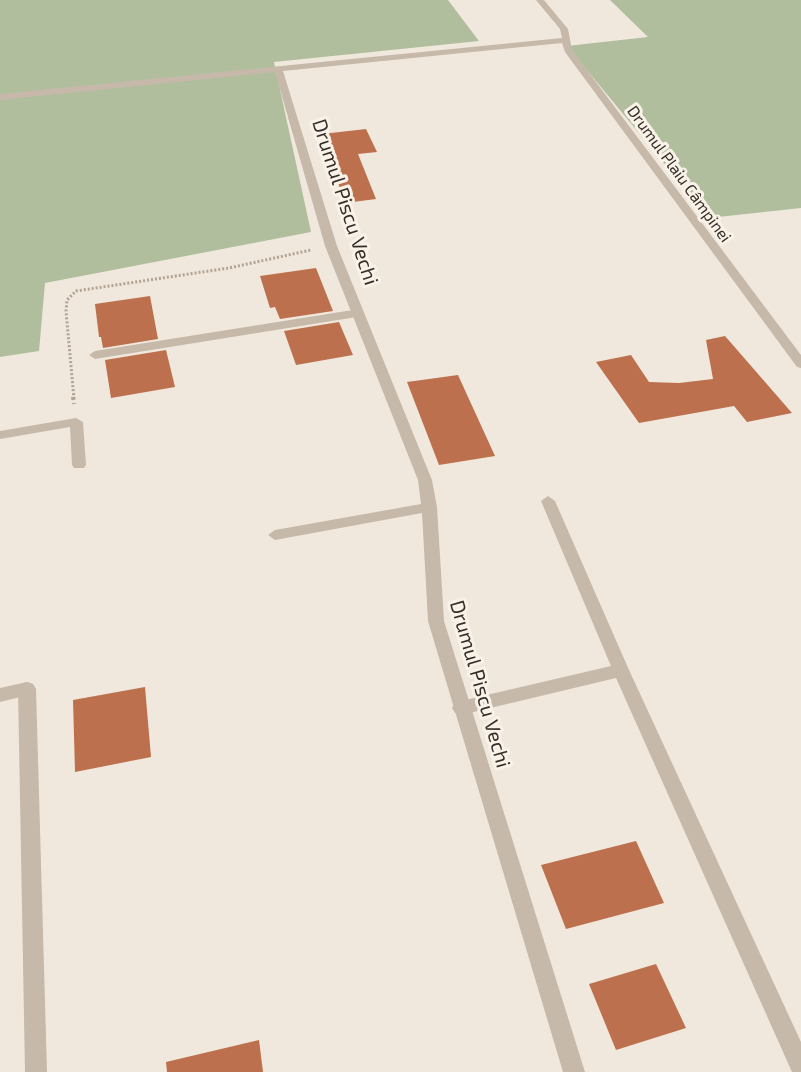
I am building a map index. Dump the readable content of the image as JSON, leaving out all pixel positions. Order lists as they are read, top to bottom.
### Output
{
  "streets": {
    "street": ["Drumul Plaiu Câmpinei", "Drumul Piscu Vechi"]
  }
}
